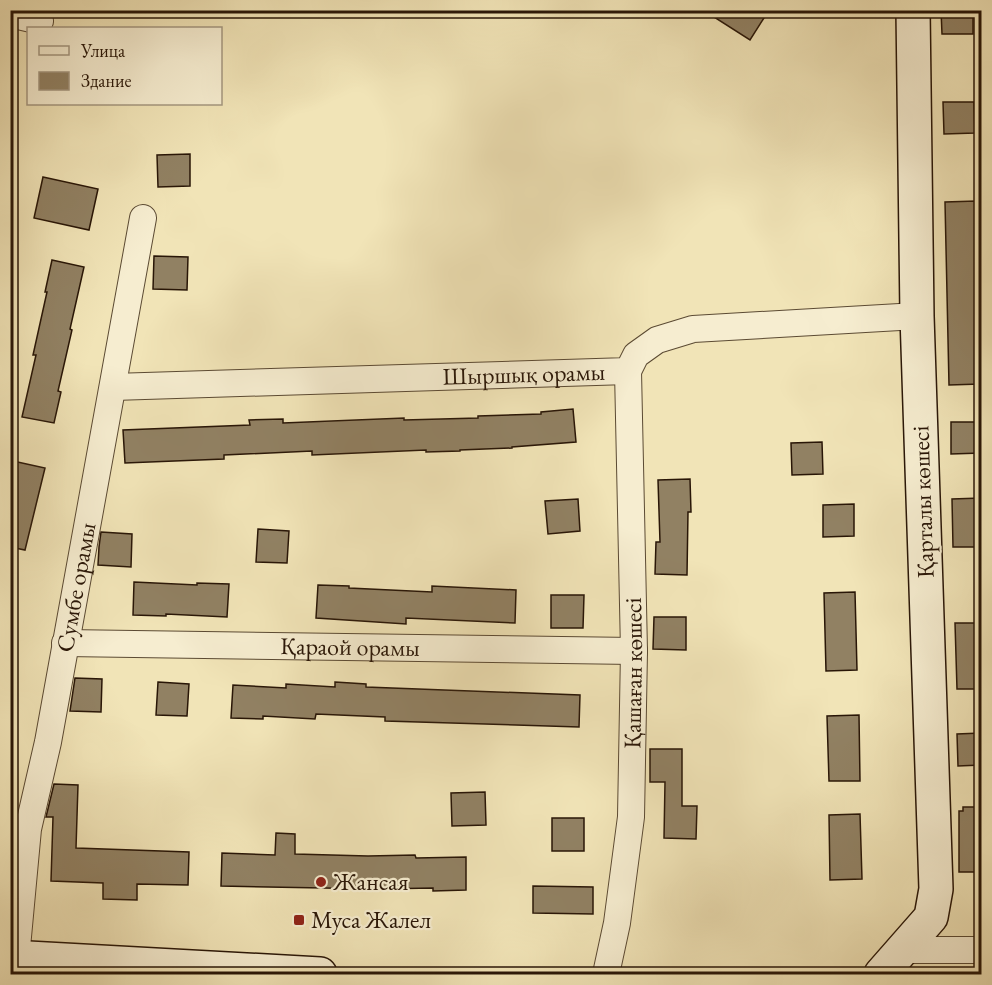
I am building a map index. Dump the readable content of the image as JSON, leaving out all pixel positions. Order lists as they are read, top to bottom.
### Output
{
  "streets": {
    "street": [
      "Шыршық орамы",
      "Қарталы көшесі",
      "Сумбе орамы",
      "Қараой орамы",
      "Қашаған көшесі"
    ]
  },
  "crossings": [
    ["Шыршық орамы", "Қарталы көшесі"],
    ["Шыршық орамы", "Сумбе орамы"],
    ["Шыршық орамы", "Қашаған көшесі"],
    ["Сумбе орамы", "Қараой орамы"],
    ["Қараой орамы", "Қашаған көшесі"]
  ],
  "places": {
    "other": ["Жансая"],
    "transit": ["Муса Жалел"]
  },
  "legend": ["Улица", "Здание"]
}
